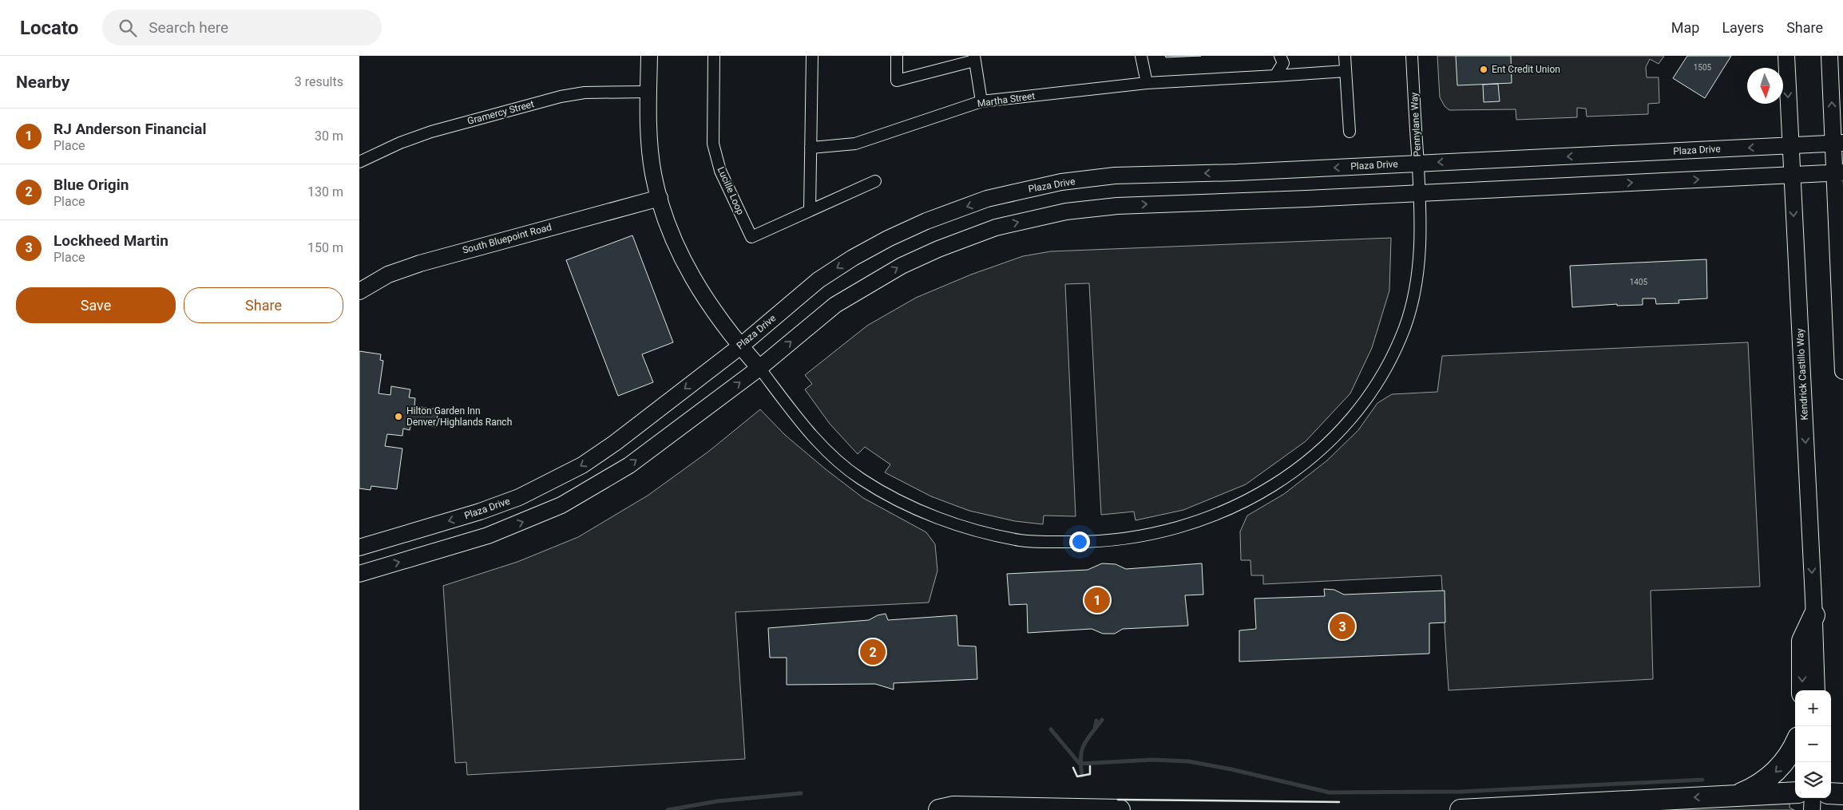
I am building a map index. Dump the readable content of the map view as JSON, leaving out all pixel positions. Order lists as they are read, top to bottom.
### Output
{
  "streets": {
    "street": [
      "Martha Street",
      "Gramercy Street",
      "Pennylane Way",
      "Plaza Drive",
      "Lucille Loop",
      "South Bluepoint Road",
      "Kendrick Castillo Way"
    ]
  },
  "crossings": [
    ["Pennylane Way", "Plaza Drive"],
    ["Plaza Drive", "Kendrick Castillo Way"]
  ],
  "places": ["Ent Credit Union", "Hilton Garden Inn Denver/Highlands Ranch"],
  "house_numbers": ["1505", "1405"],
  "north": "bottom",
  "page": {
    "header": "Locato",
    "search": "Search here",
    "nav": ["Map", "Layers", "Share"],
    "heading": ["Nearby", "3 results"],
    "list": [
      {
        "mark": "1",
        "name": "RJ Anderson Financial",
        "note": "Place",
        "value": "30 m"
      },
      {
        "mark": "2",
        "name": "Blue Origin",
        "note": "Place",
        "value": "130 m"
      },
      {
        "mark": "3",
        "name": "Lockheed Martin",
        "note": "Place",
        "value": "150 m"
      }
    ],
    "buttons": ["Save", "Share"],
    "pins": ["1", "3", "2"],
    "map_buttons": ["+", "−"]
  }
}
